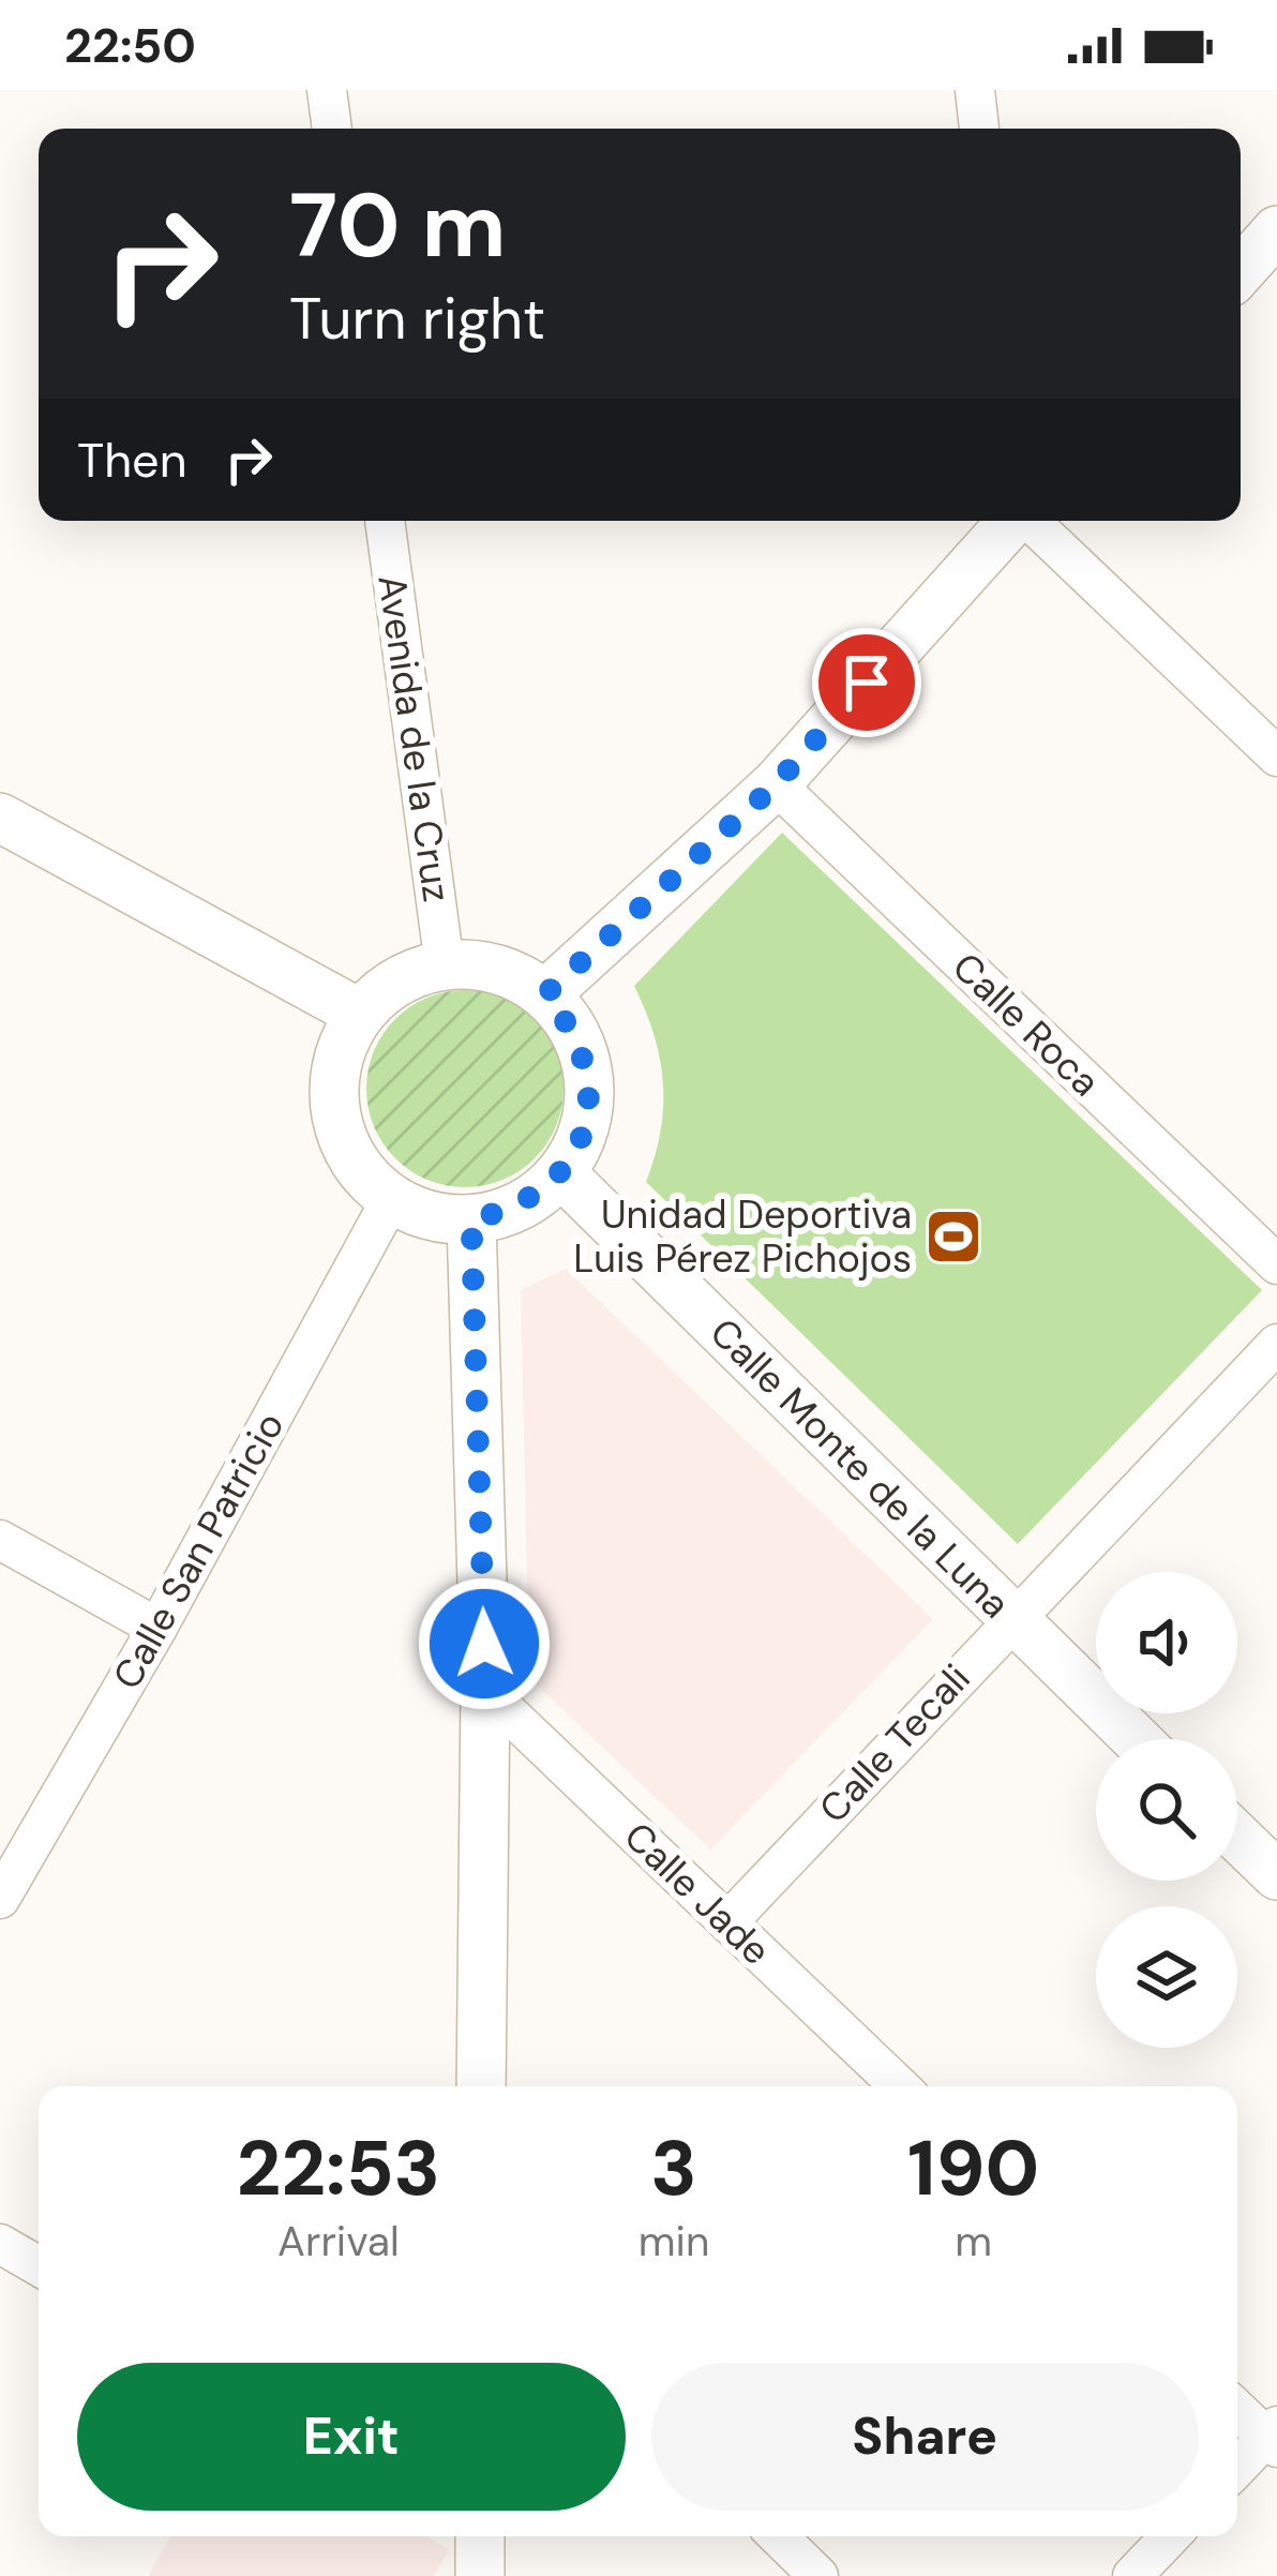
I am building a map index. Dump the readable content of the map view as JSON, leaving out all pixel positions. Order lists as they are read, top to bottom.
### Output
{
  "streets": {
    "street": [
      "Avenida de la Cruz",
      "Calle Roca",
      "Calle Monte de la Luna",
      "Calle San Patricio",
      "Calle Tecali",
      "Calle Jade"
    ]
  },
  "crossings": [
    ["Avenida de la Cruz", "Calle Monte de la Luna"],
    ["Avenida de la Cruz", "Calle San Patricio"],
    ["Calle Monte de la Luna", "Calle San Patricio"],
    ["Calle Monte de la Luna", "Calle Tecali"],
    ["Calle Tecali", "Calle Jade"]
  ],
  "places": {
    "sports": ["Unidad Deportiva Luis Pérez Pichojos"]
  },
  "page": {
    "status": "22:50",
    "turn": ["70 m", "Turn right"],
    "then": "Then",
    "eta": [
      "22:53",
      "Arrival",
      "3",
      "min",
      "190",
      "m"
    ],
    "buttons": ["Exit", "Share"]
  }
}
